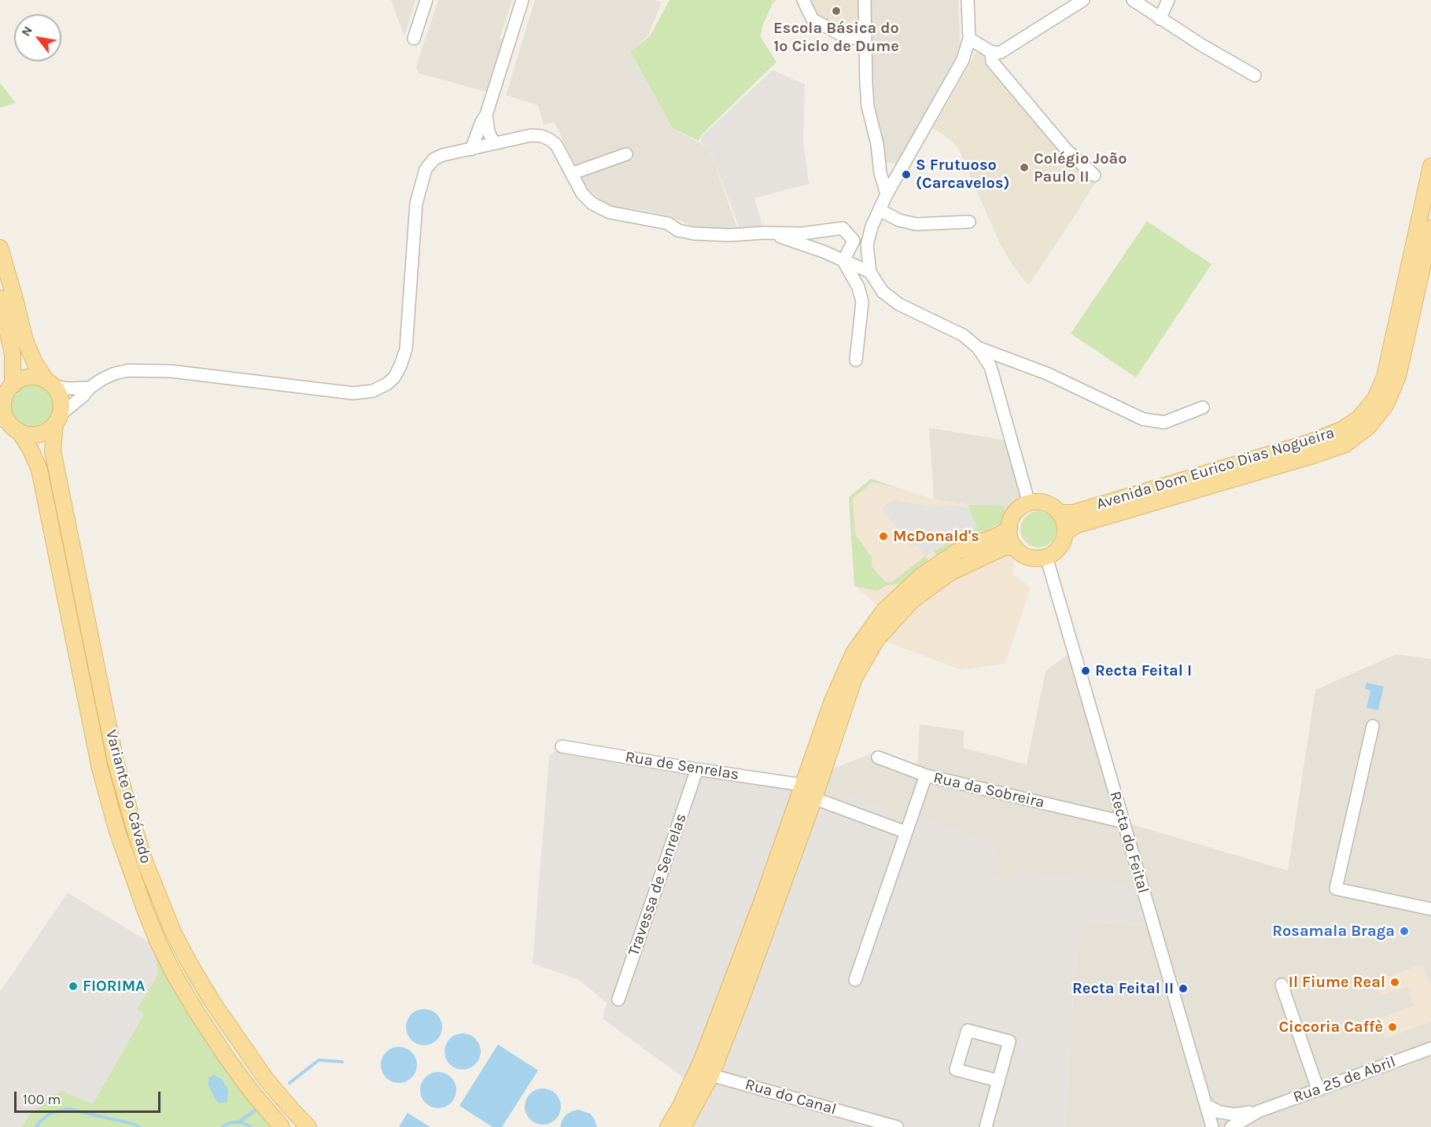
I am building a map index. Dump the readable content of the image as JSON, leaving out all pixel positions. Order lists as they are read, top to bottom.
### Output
{
  "streets": {
    "main road": ["Avenida Dom Eurico Dias Nogueira", "Variante do Cávado"],
    "street": [
      "Rua de Senrelas",
      "Rua da Sobreira",
      "Recta do Feital",
      "Travessa de Senrelas",
      "Rua 25 de Abril",
      "Rua do Canal"
    ]
  },
  "crossings": [
    ["Avenida Dom Eurico Dias Nogueira", "Recta do Feital"],
    ["Rua de Senrelas", "Travessa de Senrelas"],
    ["Rua da Sobreira", "Recta do Feital"],
    ["Recta do Feital", "Rua 25 de Abril"]
  ],
  "places": [
    "Escola Básica do 1º Ciclo de Dume",
    "Colégio João Paulo II",
    "S Frutuoso (Carcavelos)",
    "McDonald's",
    "Recta Feital I",
    "Rosamala Braga",
    "Il Fiume Real",
    "FIORIMA",
    "Recta Feital II",
    "Ciccoria Caffè"
  ],
  "scale_bar": "100 m",
  "north": "top left"
}
